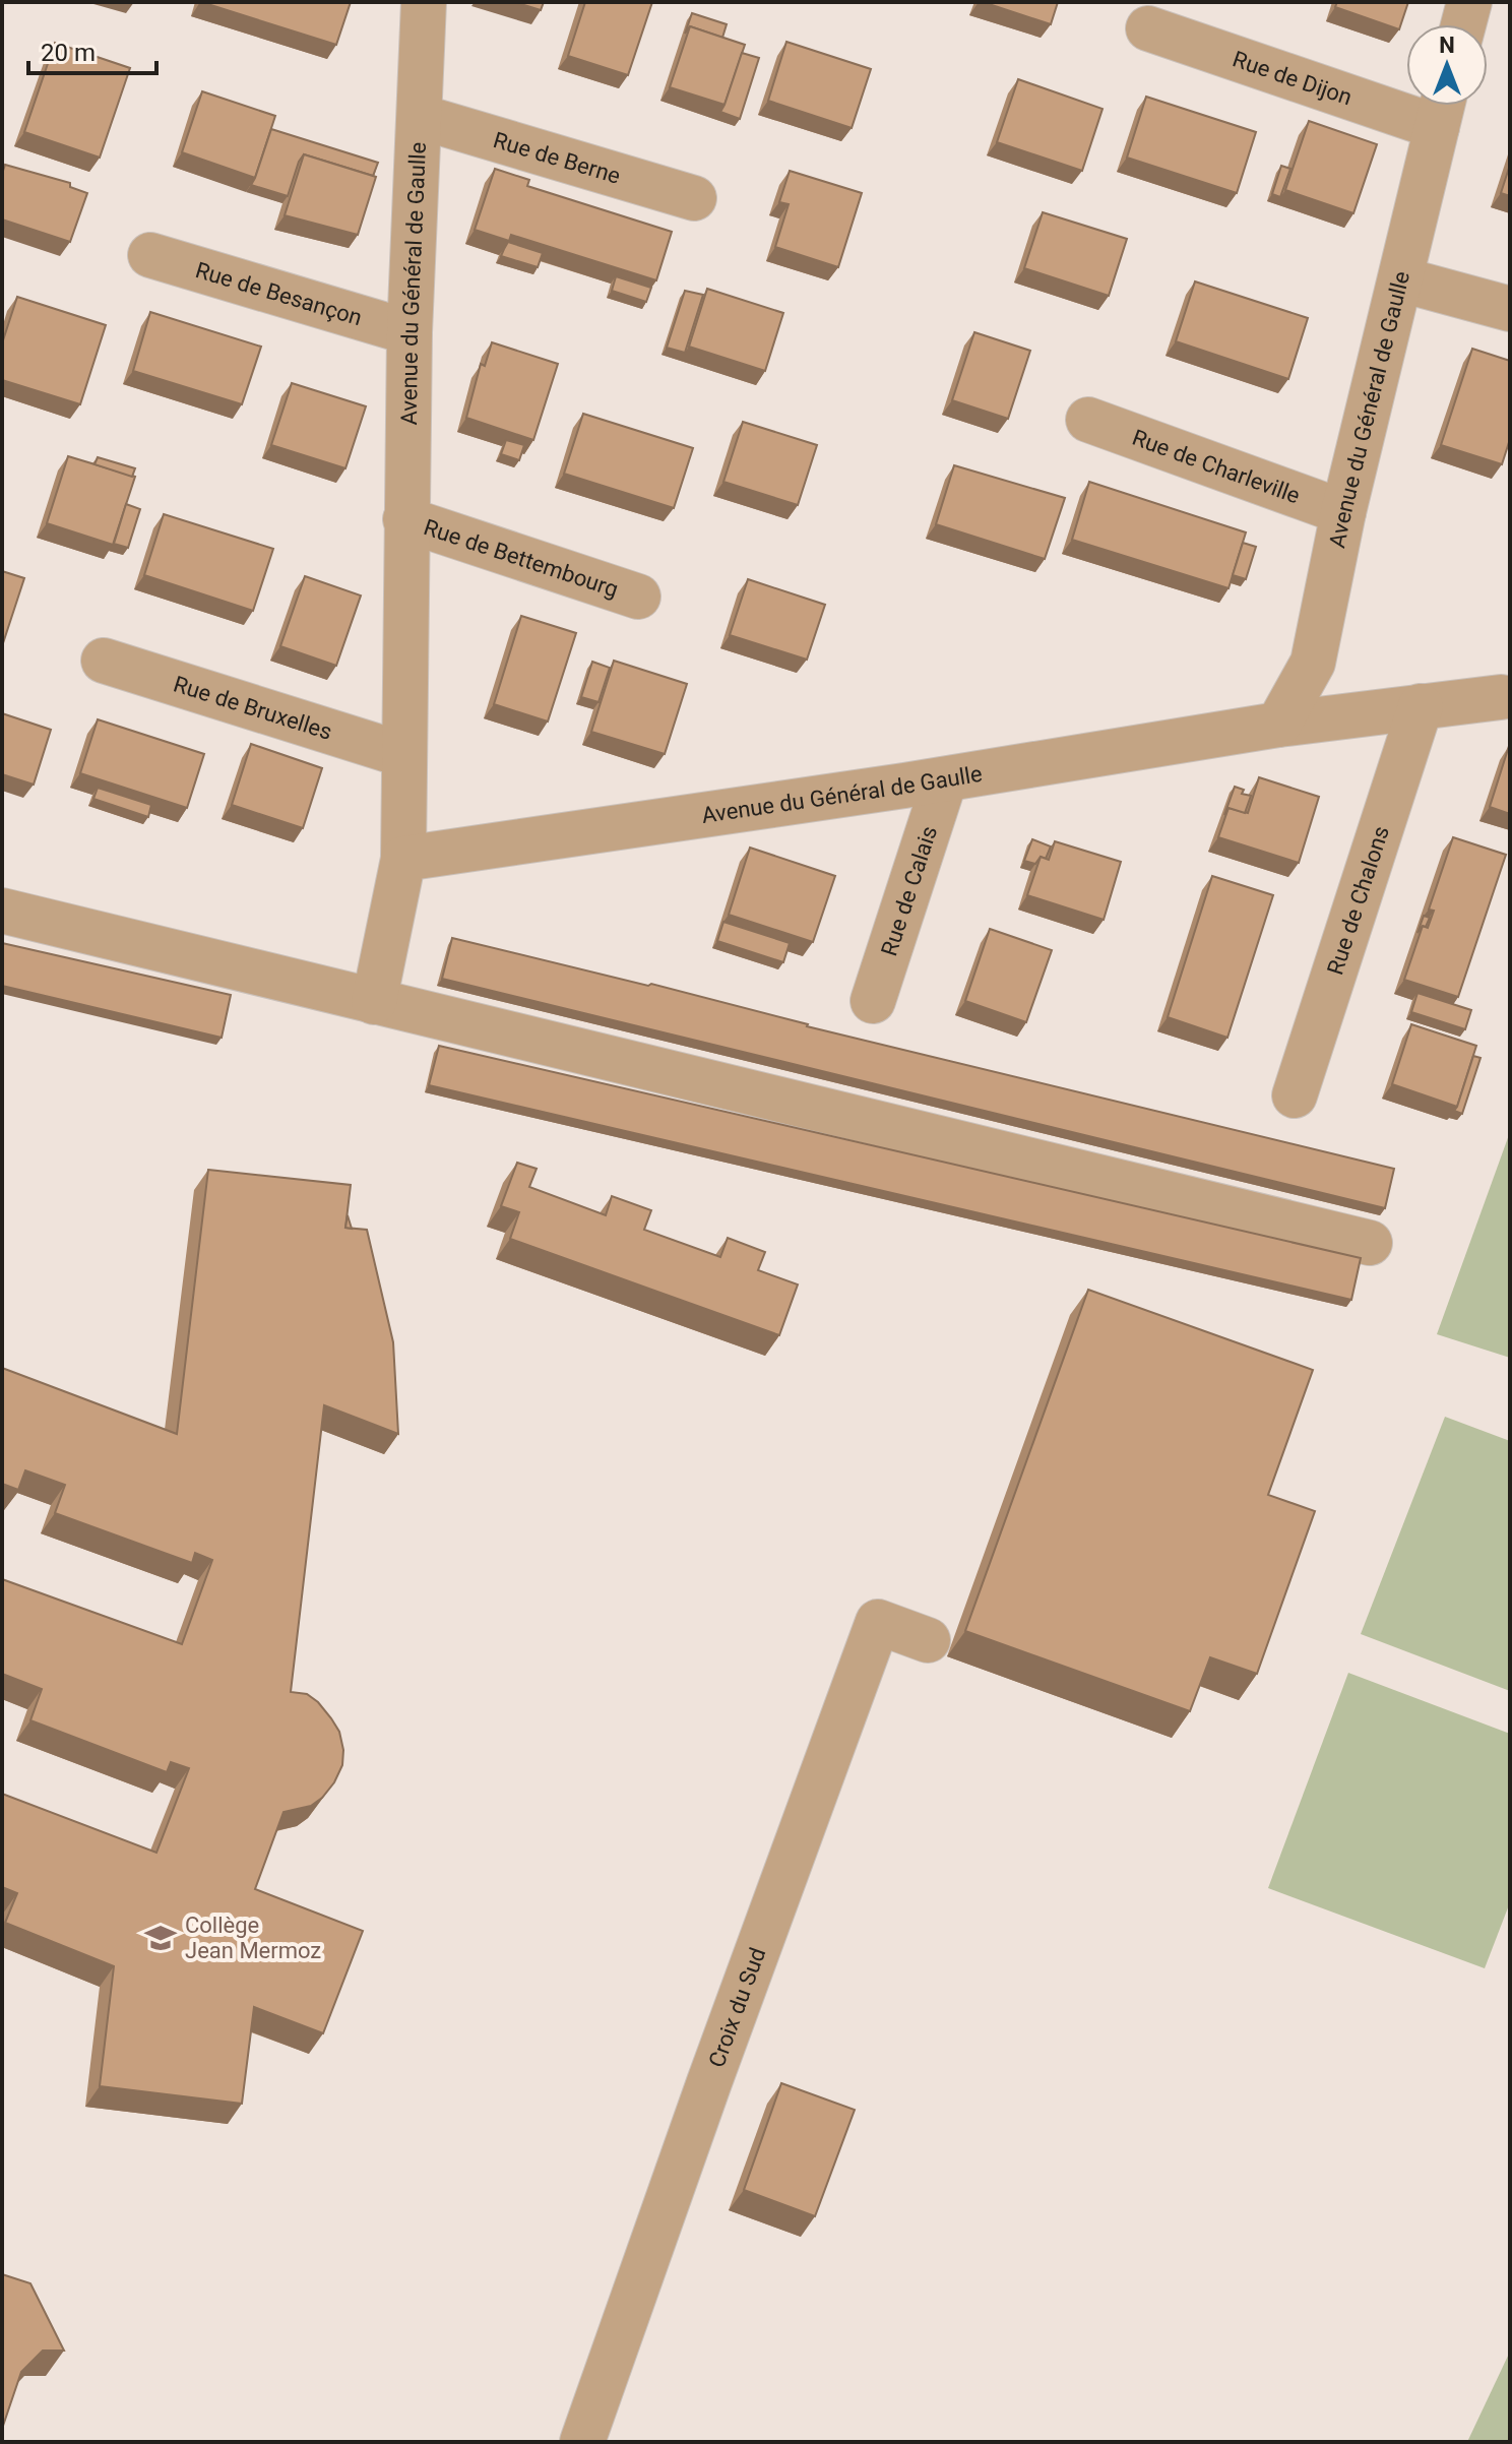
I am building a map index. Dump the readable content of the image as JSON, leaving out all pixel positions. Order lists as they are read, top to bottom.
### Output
{
  "streets": {
    "street": [
      "Rue de Dijon",
      "Rue de Berne",
      "Avenue du Général de Gaulle",
      "Rue de Besançon",
      "Rue de Charleville",
      "Rue de Bettembourg",
      "Rue de Bruxelles",
      "Rue de Calais",
      "Rue de Chalons",
      "Croix du Sud"
    ]
  },
  "crossings": [
    ["Rue de Dijon", "Avenue du Général de Gaulle"],
    ["Rue de Berne", "Avenue du Général de Gaulle"],
    ["Avenue du Général de Gaulle", "Rue de Besançon"],
    ["Avenue du Général de Gaulle", "Rue de Charleville"],
    ["Avenue du Général de Gaulle", "Rue de Bettembourg"],
    ["Avenue du Général de Gaulle", "Rue de Bruxelles"],
    ["Avenue du Général de Gaulle", "Rue de Calais"],
    ["Avenue du Général de Gaulle", "Rue de Chalons"]
  ],
  "places": {
    "school or university": ["Collège Jean Mermoz"]
  },
  "scale_bar": "20 m",
  "north": "top"
}
